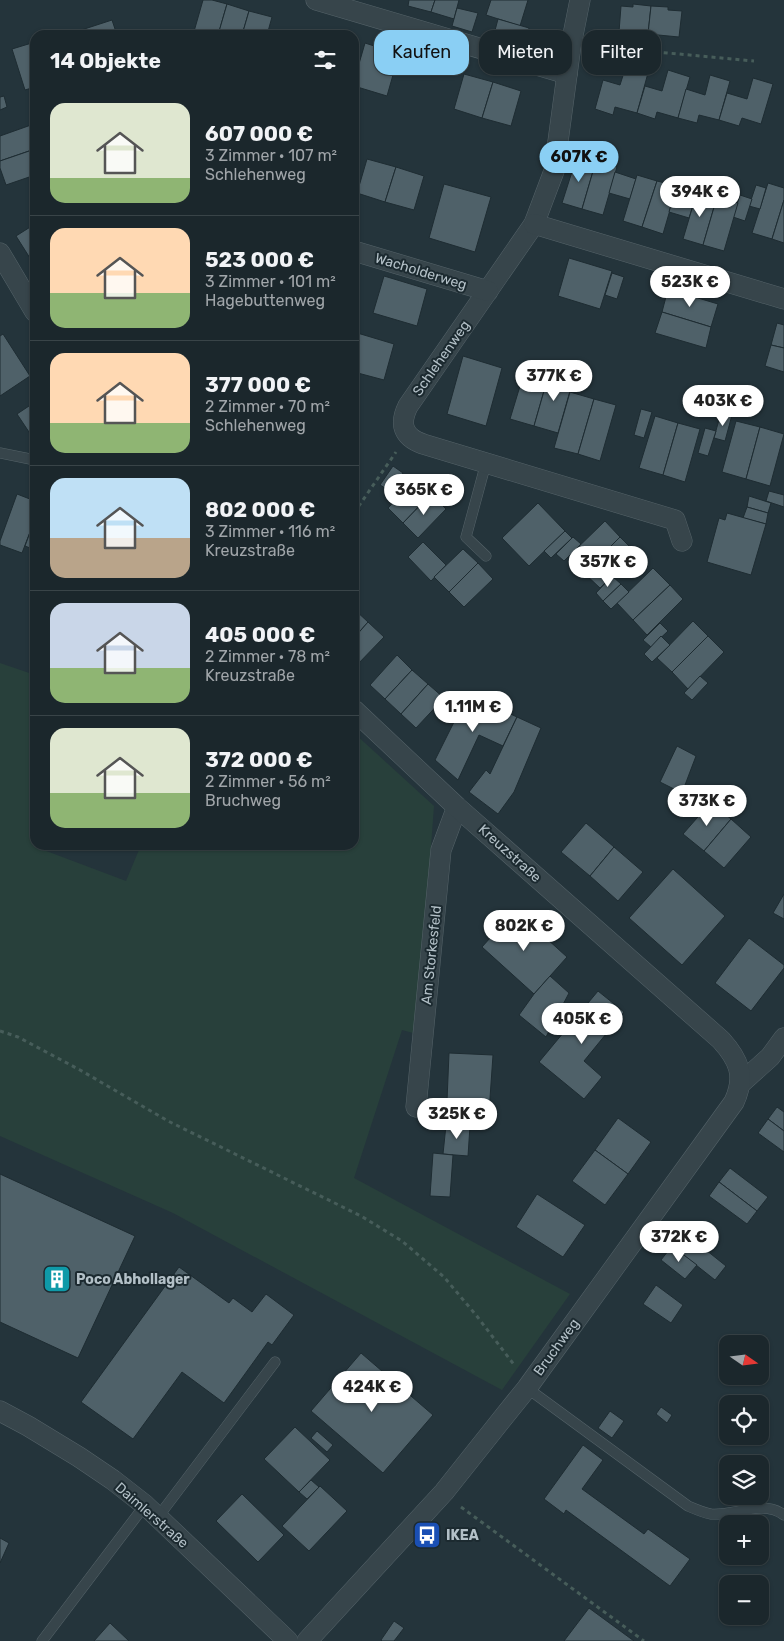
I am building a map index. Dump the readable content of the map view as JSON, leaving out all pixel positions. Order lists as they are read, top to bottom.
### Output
{
  "streets": {
    "street": [
      "Wacholderweg",
      "Schlehenweg",
      "Kreuzstraße",
      "Am Storkesfeld",
      "Bruchweg",
      "Daimlerstraße"
    ]
  },
  "crossings": [
    ["Wacholderweg", "Schlehenweg"],
    ["Kreuzstraße", "Am Storkesfeld"],
    ["Kreuzstraße", "Bruchweg"]
  ],
  "places": {
    "building": ["Poco Abhollager"],
    "bus stop": ["IKEA"]
  },
  "north": "right",
  "page": {
    "chip": ["Kaufen", "Mieten", "Filter"],
    "heading": "14 Objekte",
    "list": [
      {
        "name": "607 000 €",
        "note": "3 Zimmer · 107 m² · Schlehenweg"
      },
      {
        "name": "523 000 €",
        "note": "3 Zimmer · 101 m² · Hagebuttenweg"
      },
      {
        "name": "377 000 €",
        "note": "2 Zimmer · 70 m² · Schlehenweg"
      },
      {
        "name": "802 000 €",
        "note": "3 Zimmer · 116 m² · Kreuzstraße"
      },
      {
        "name": "405 000 €",
        "note": "2 Zimmer · 78 m² · Kreuzstraße"
      },
      {
        "name": "372 000 €",
        "note": "2 Zimmer · 56 m² · Bruchweg"
      }
    ],
    "price": [
      "607K €",
      "394K €",
      "523K €",
      "377K €",
      "403K €",
      "365K €",
      "357K €",
      "1.11M €",
      "373K €",
      "802K €",
      "405K €",
      "325K €",
      "372K €",
      "424K €"
    ],
    "map_buttons": ["+", "−"]
  }
}
